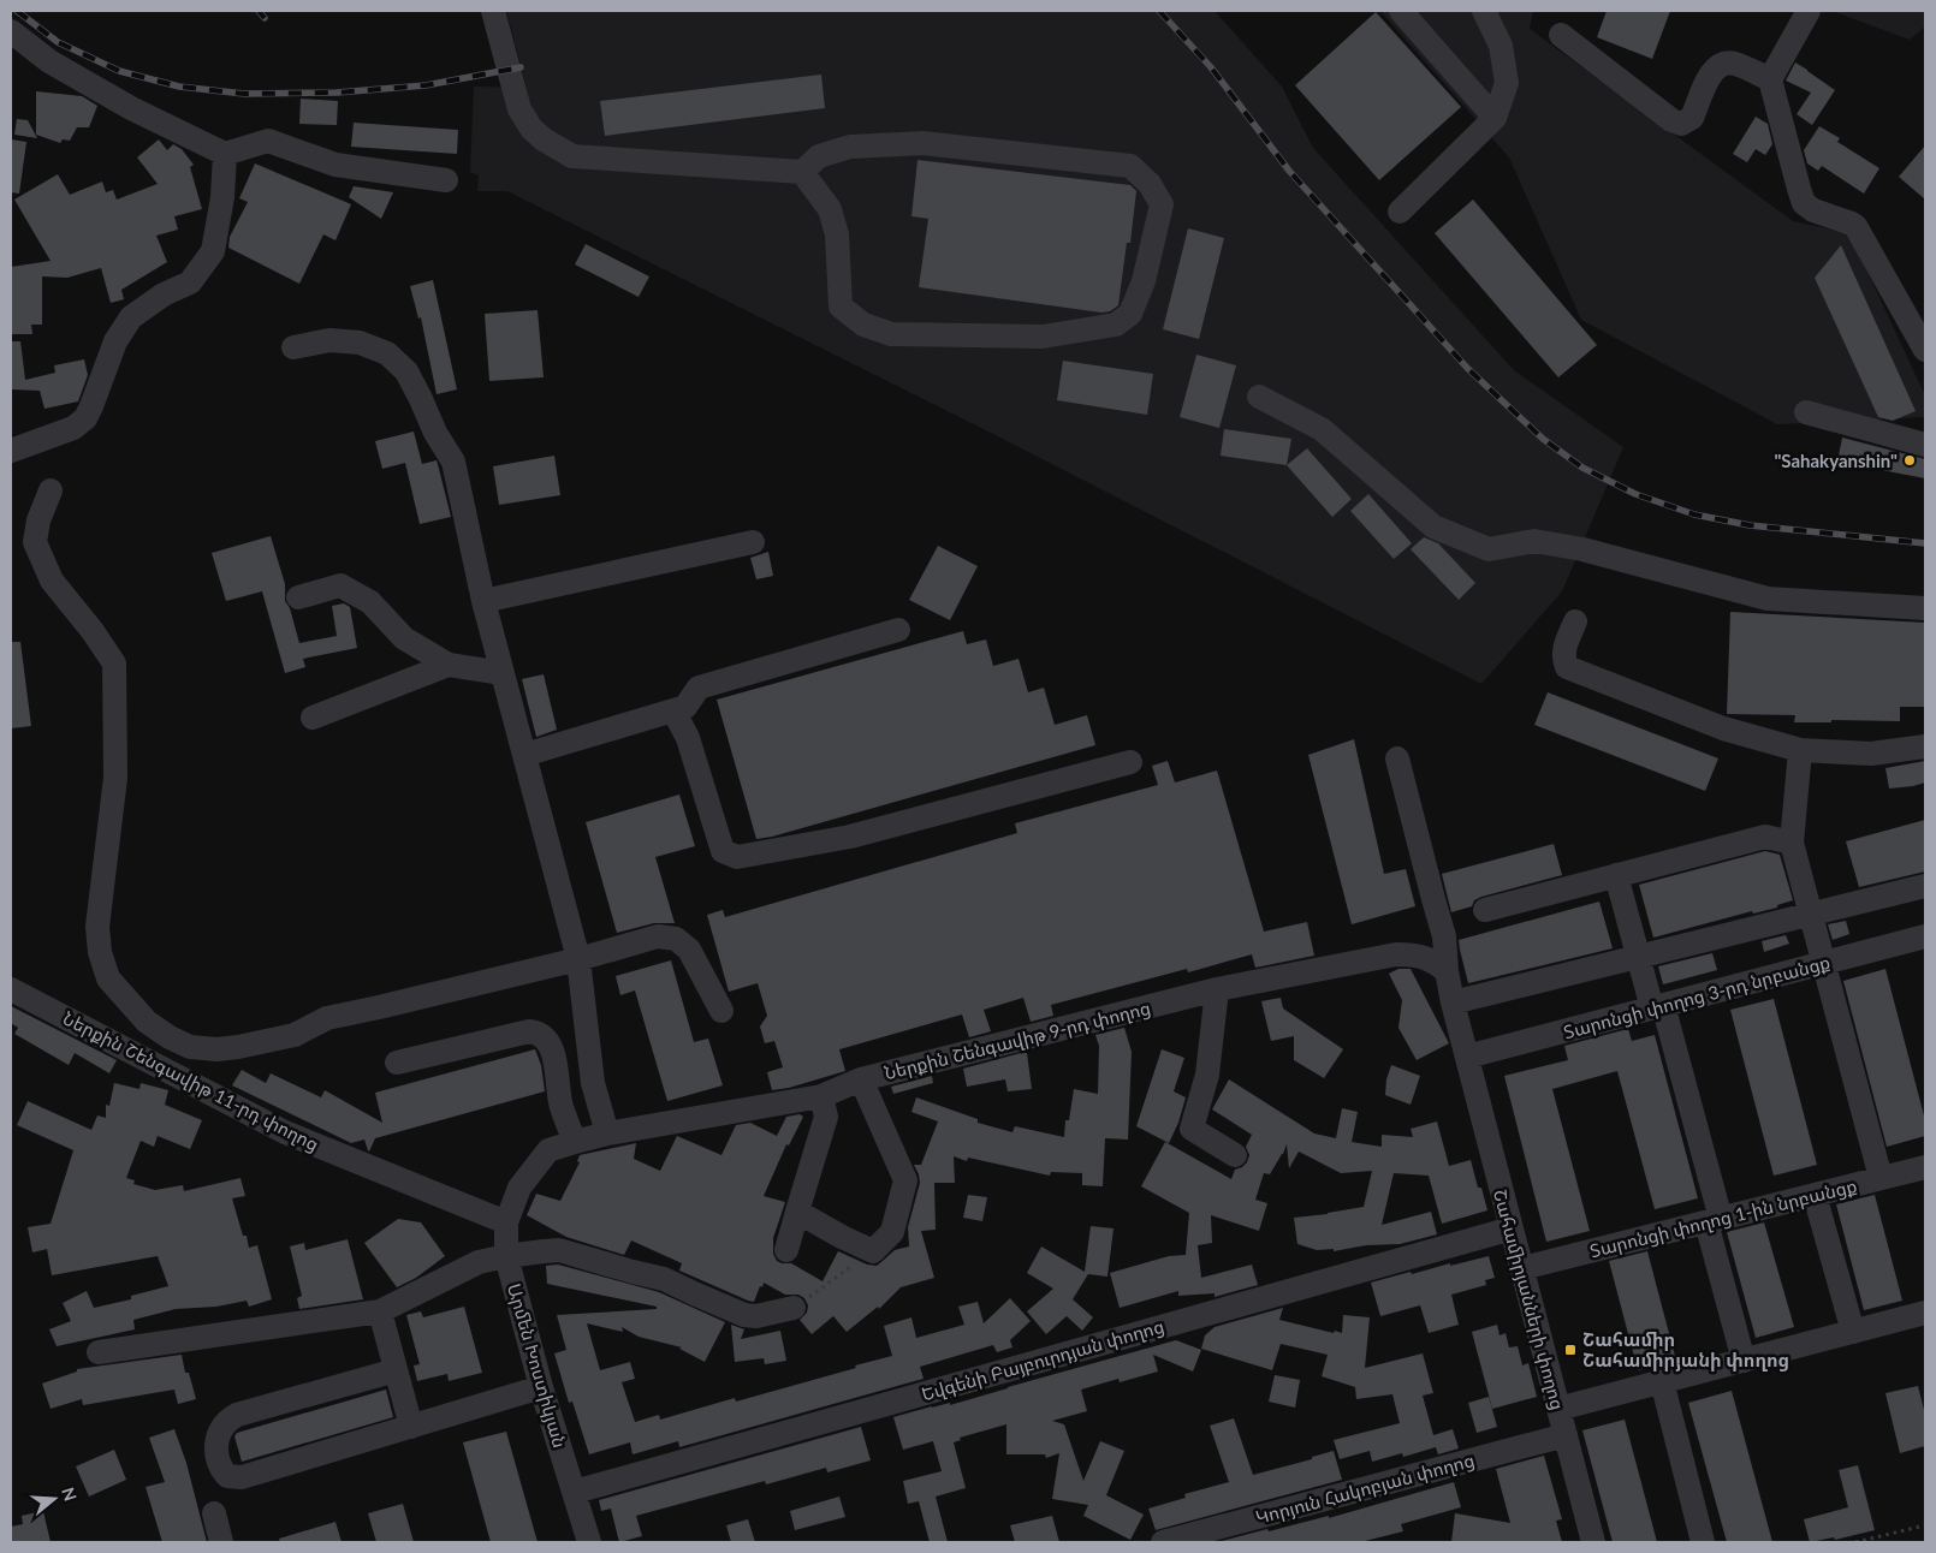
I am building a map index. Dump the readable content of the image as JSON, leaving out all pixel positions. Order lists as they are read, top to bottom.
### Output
{
  "streets": {
    "street": [
      "Տարոնցի փողոց 3-րդ նրբանցք",
      "Ներքին Շենգավիթ 9-րդ փողոց",
      "Ներքին Շենգավիթ 11-րդ փողոց",
      "Տարոնցի փողոց 1-ին նրբանցք",
      "Շահամիրյանների փողոց",
      "Եվգենի Բայբուրդյան փողոց",
      "Արմեն Խոստիկյան",
      "Կորյուն Հակոբյան փողոց"
    ]
  },
  "crossings": [
    ["Տարոնցի փողոց 3-րդ նրբանցք", "Շահամիրյանների փողոց"],
    ["Ներքին Շենգավիթ 9-րդ փողոց", "Արմեն Խոստիկյան"],
    ["Ներքին Շենգավիթ 11-րդ փողոց", "Արմեն Խոստիկյան"],
    ["Տարոնցի փողոց 1-ին նրբանցք", "Շահամիրյանների փողոց"],
    ["Շահամիրյանների փողոց", "Եվգենի Բայբուրդյան փողոց"],
    ["Շահամիրյանների փողոց", "Կորյուն Հակոբյան փողոց"],
    ["Եվգենի Բայբուրդյան փողոց", "Արմեն Խոստիկյան"]
  ],
  "places": {
    "other": ["\"Sahakyanshin\""],
    "transit": ["Շահամիր Շահամիրյանի փողոց"]
  },
  "north": "right"
}
